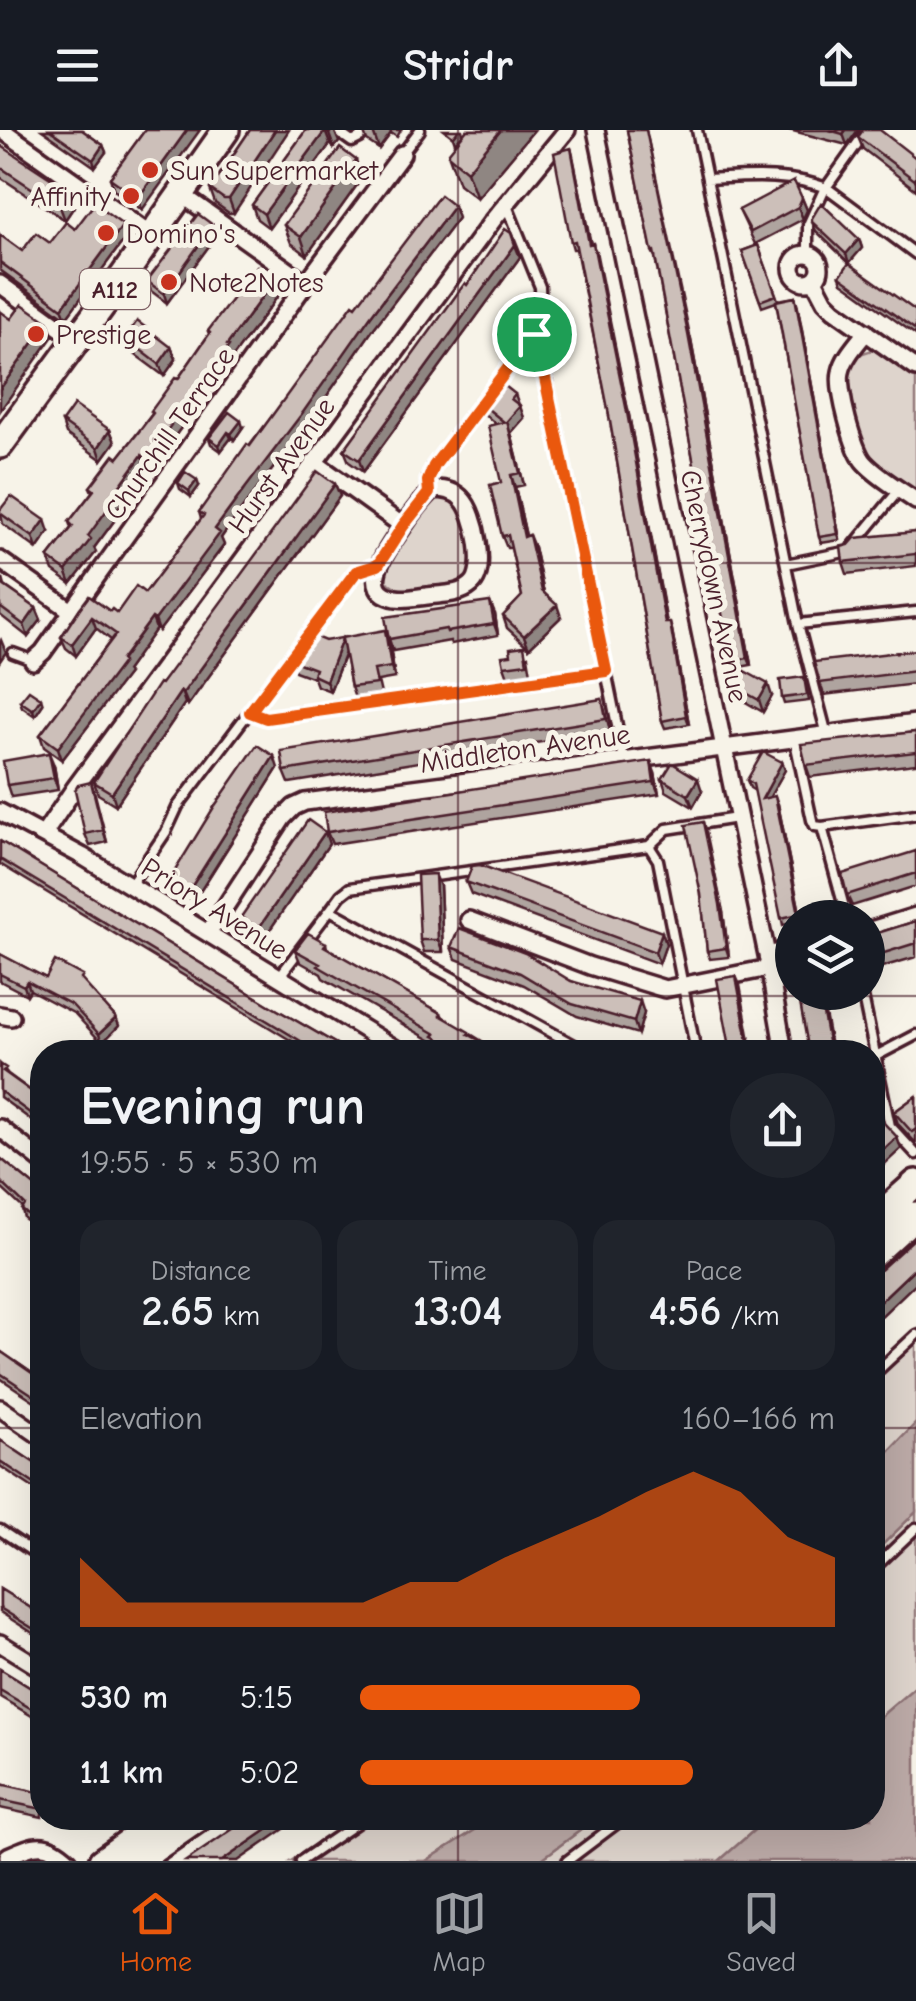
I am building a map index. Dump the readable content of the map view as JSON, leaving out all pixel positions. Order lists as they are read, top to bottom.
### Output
{
  "streets": {
    "main road": ["A112"],
    "street": [
      "Churchill Terrace",
      "Hurst Avenue",
      "Cherrydown Avenue",
      "Middleton Avenue",
      "Priory Avenue"
    ]
  },
  "crossings": [
    ["Hurst Avenue", "Priory Avenue"],
    ["Cherrydown Avenue", "Middleton Avenue"],
    ["Middleton Avenue", "Priory Avenue"]
  ],
  "places": [
    "Sun Supermarket",
    "Affinity",
    "Domino's",
    "Note2Notes",
    "Prestige"
  ],
  "page": {
    "header": "Stridr",
    "heading": ["Evening run", "19:55 · 5 × 530 m"],
    "stats": [
      ["Distance", "2.65 km"],
      ["Time", "13:04"],
      ["Pace", "4:56 /km"]
    ],
    "chart": ["Elevation", "160–166 m"],
    "list": [
      {
        "name": "530 m",
        "note": "5:15"
      },
      {
        "name": "1.1 km",
        "note": "5:02"
      }
    ],
    "tabs": ["Home", "Map", "Saved"]
  }
}
